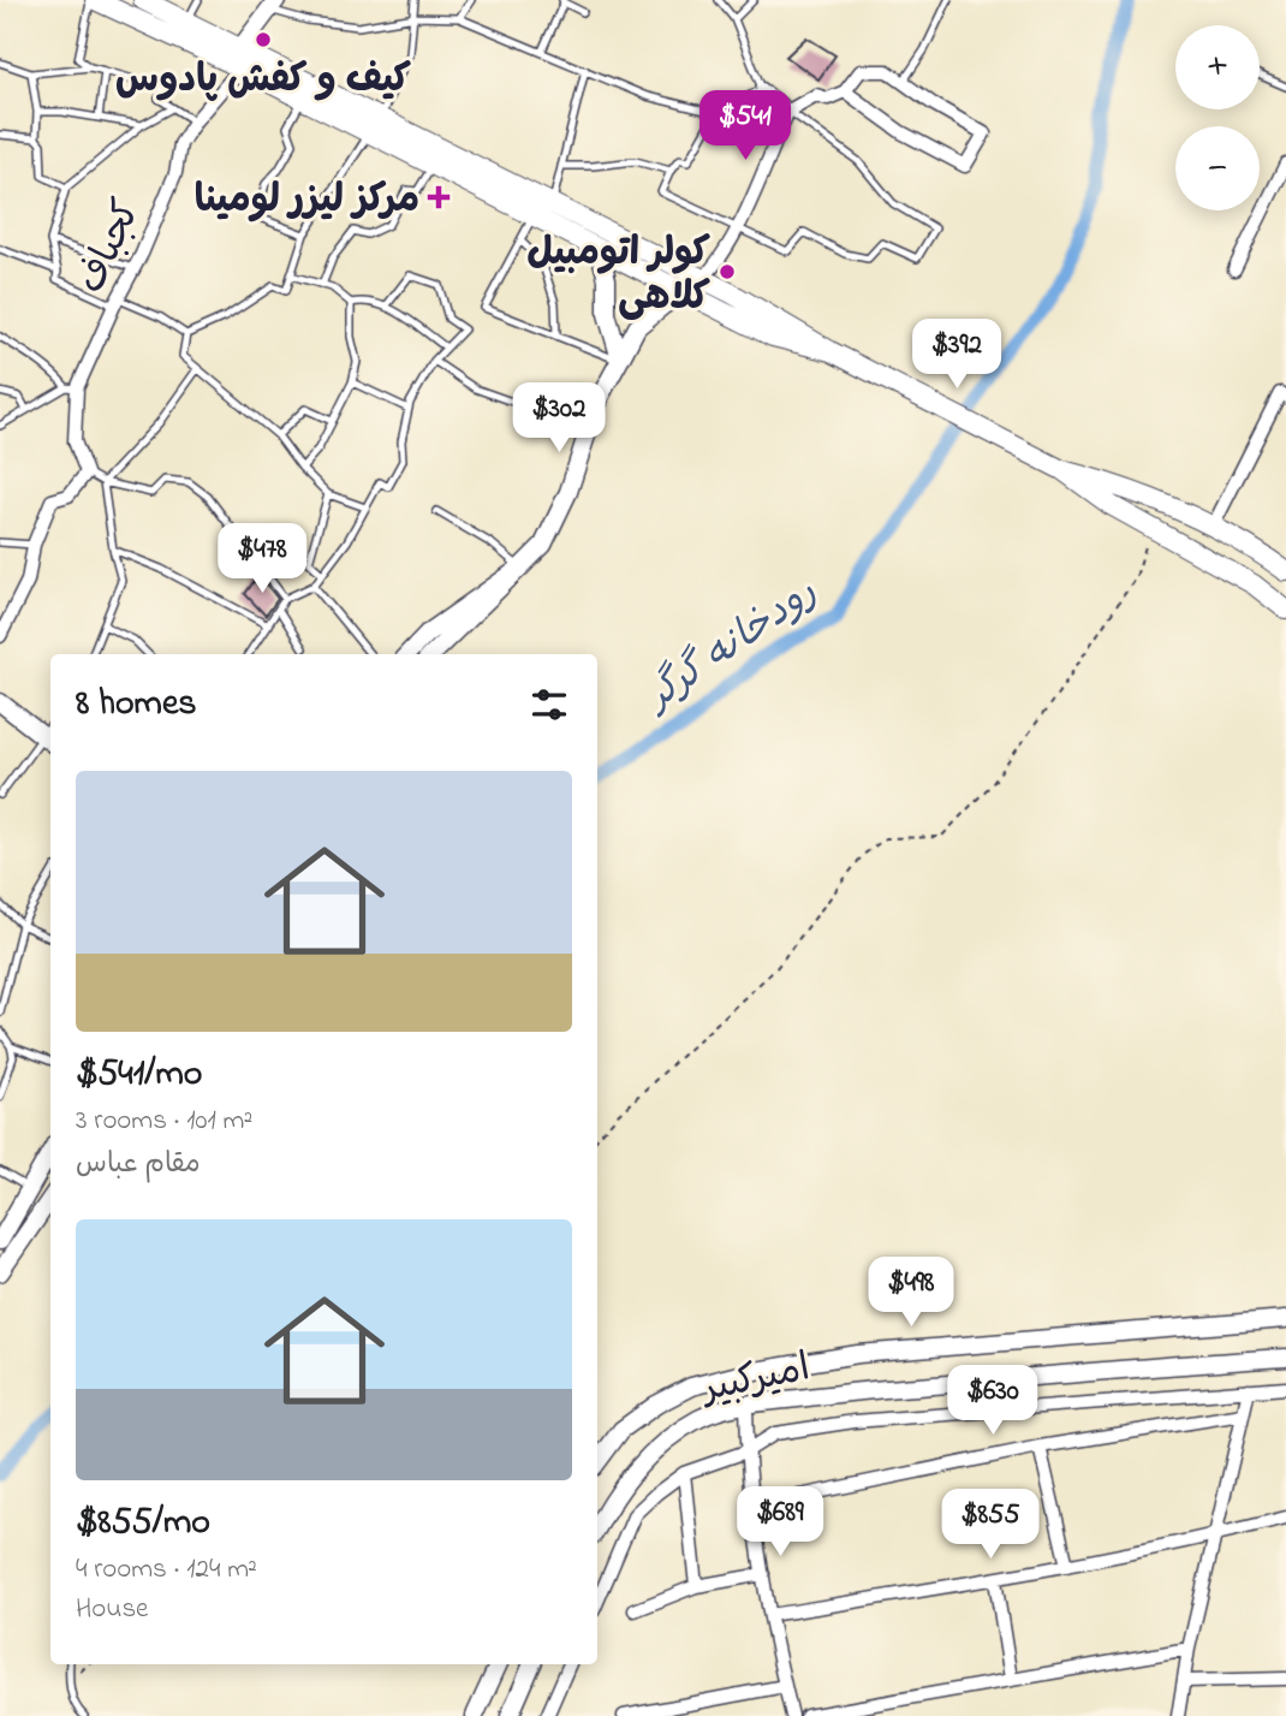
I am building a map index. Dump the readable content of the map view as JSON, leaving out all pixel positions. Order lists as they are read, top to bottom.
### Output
{
  "streets": {
    "street": ["کجباف", "امیرکبیر"]
  },
  "water": ["رودخانه گرگر"],
  "places": {
    "other": ["کیف و کفش پادوس", "کولر اتومبیل کلاهی"],
    "health": ["مرکز لیزر لومینا"]
  },
  "page": {
    "map_buttons": ["+", "−"],
    "price": [
      "$541",
      "$392",
      "$302",
      "$478",
      "$498",
      "$630",
      "$689",
      "$855"
    ],
    "heading": "8 homes",
    "list": [
      {
        "name": "$541/mo",
        "note": "3 rooms · 101 m² · مقام عباس"
      },
      {
        "name": "$855/mo",
        "note": "4 rooms · 124 m² · House"
      }
    ]
  }
}
